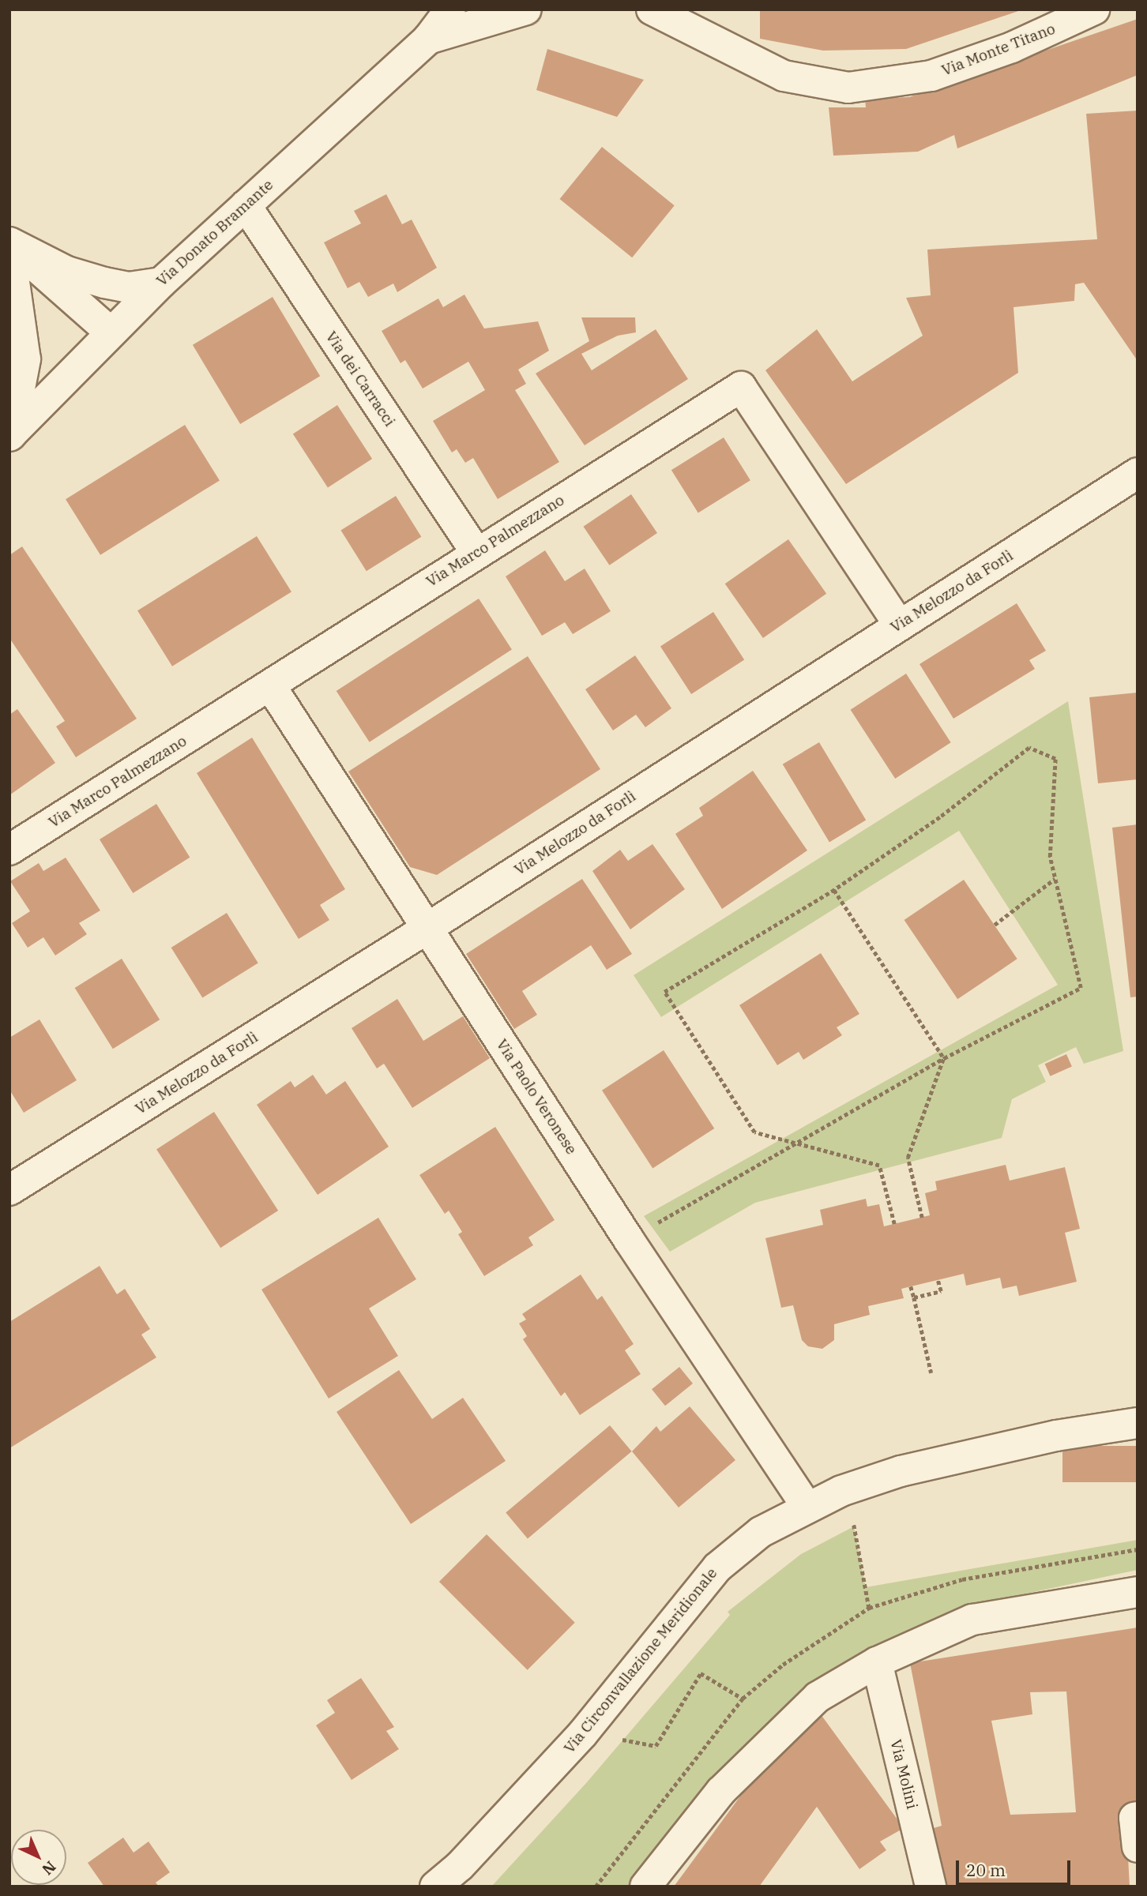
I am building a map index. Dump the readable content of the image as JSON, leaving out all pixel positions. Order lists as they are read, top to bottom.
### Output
{
  "streets": {
    "street": [
      "Via Monte Titano",
      "Via Donato Bramante",
      "Via dei Carracci",
      "Via Marco Palmezzano",
      "Via Melozzo da Forlì",
      "Via Paolo Veronese",
      "Via Circonvallazione Meridionale",
      "Via Molini"
    ]
  },
  "crossings": [
    ["Via Donato Bramante", "Via dei Carracci"],
    ["Via dei Carracci", "Via Marco Palmezzano"],
    ["Via Marco Palmezzano", "Via Melozzo da Forlì"],
    ["Via Marco Palmezzano", "Via Paolo Veronese"],
    ["Via Melozzo da Forlì", "Via Paolo Veronese"],
    ["Via Paolo Veronese", "Via Circonvallazione Meridionale"]
  ],
  "scale_bar": "20 m",
  "north": "bottom right"
}
